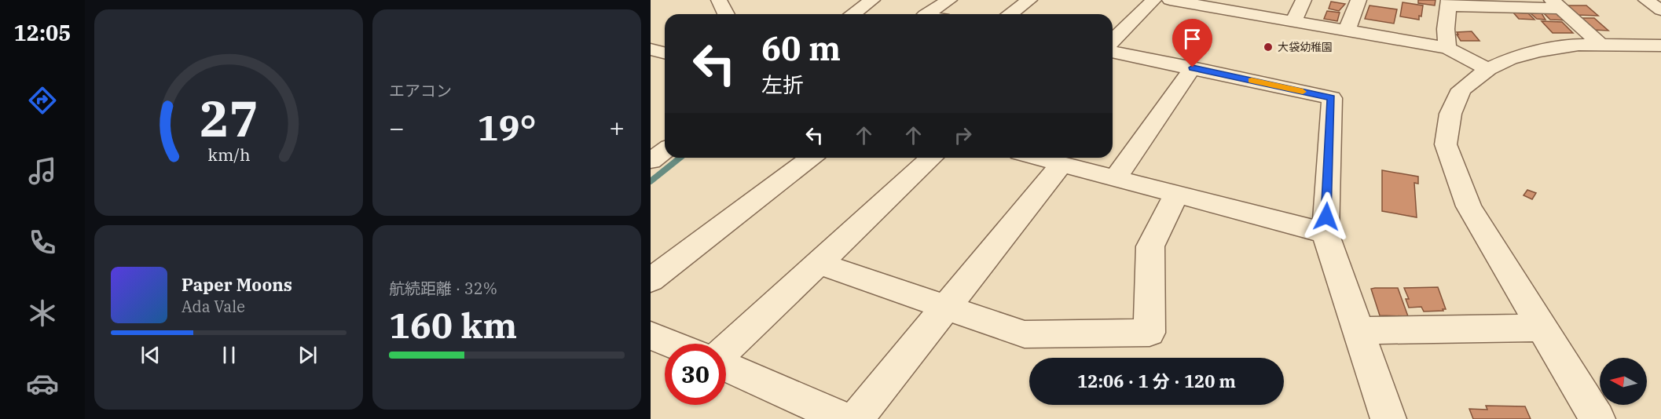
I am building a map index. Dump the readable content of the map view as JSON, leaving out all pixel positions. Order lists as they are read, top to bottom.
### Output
{
  "places": ["大袋幼稚園"],
  "north": "left",
  "page": {
    "tabs": "12:05",
    "tile": [
      "エアコン",
      ["航続距離 · 32%", "160 km"]
    ],
    "turn": ["60 m", "左折"],
    "heat": ["−", "19°", "+"],
    "song": ["Paper Moons", "Ada Vale"],
    "limit": "30",
    "trip": "12:06 · 1 分 · 120 m",
    "gauge": ["27", "km/h"]
  }
}
